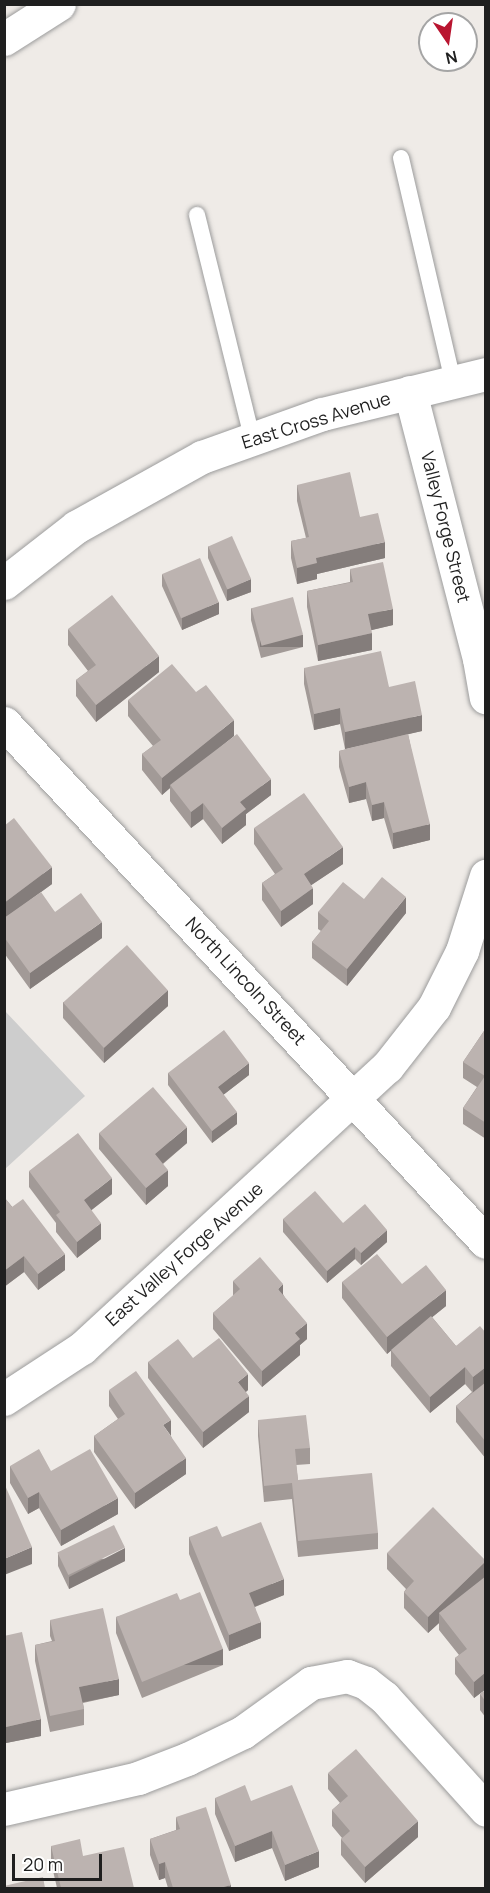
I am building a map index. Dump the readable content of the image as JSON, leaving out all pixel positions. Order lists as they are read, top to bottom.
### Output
{
  "streets": {
    "street": [
      "East Cross Avenue",
      "Valley Forge Street",
      "North Lincoln Street",
      "East Valley Forge Avenue"
    ]
  },
  "crossings": [
    ["East Cross Avenue", "Valley Forge Street"],
    ["North Lincoln Street", "East Valley Forge Avenue"]
  ],
  "scale_bar": "20 m",
  "north": "bottom"
}
